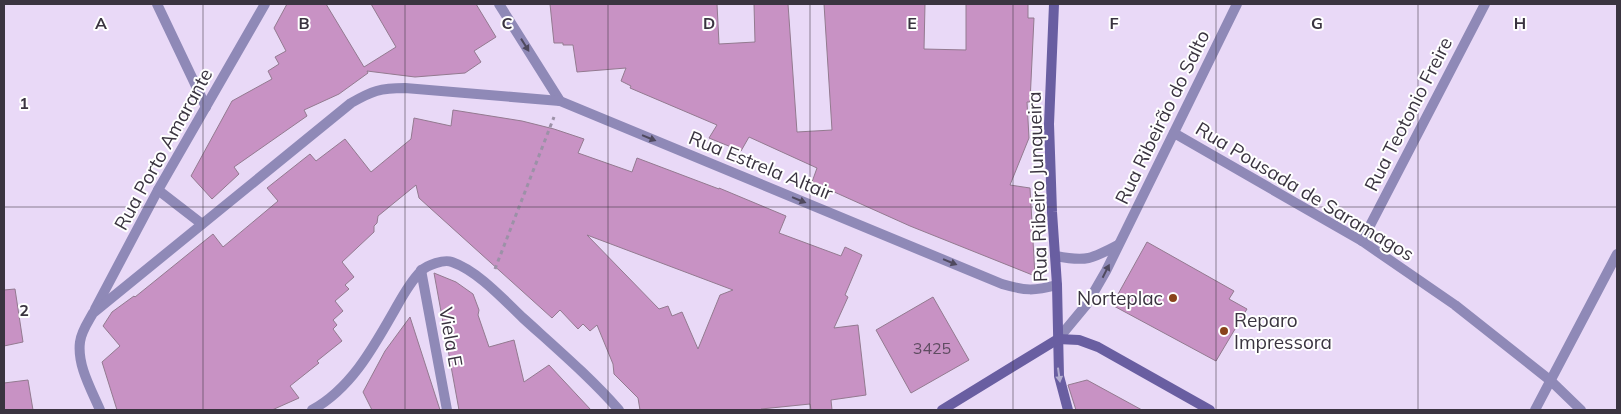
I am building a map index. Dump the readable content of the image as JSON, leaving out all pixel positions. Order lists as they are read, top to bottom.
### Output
{
  "streets": {
    "street": [
      "Rua Teotonio Freire",
      "Rua Ribeirão do Salto",
      "Rua Porto Amarante",
      "Rua Estrela Altair",
      "Rua Ribeiro Junqueira",
      "Rua Pousada de Saramagos",
      "Viela E"
    ]
  },
  "crossings": [
    ["Rua Teotonio Freire", "Rua Pousada de Saramagos"],
    ["Rua Ribeirão do Salto", "Rua Ribeiro Junqueira"],
    ["Rua Ribeirão do Salto", "Rua Pousada de Saramagos"],
    ["Rua Porto Amarante", "Rua Estrela Altair"],
    ["Rua Estrela Altair", "Rua Ribeiro Junqueira"]
  ],
  "one_way": ["Rua Estrela Altair"],
  "places": ["Norteplac", "Reparo Impressora"],
  "house_numbers": ["3425"],
  "grid": {
    "columns": [
      "A",
      "B",
      "C",
      "D",
      "E",
      "F",
      "G",
      "H"
    ],
    "rows": ["1", "2"]
  }
}
